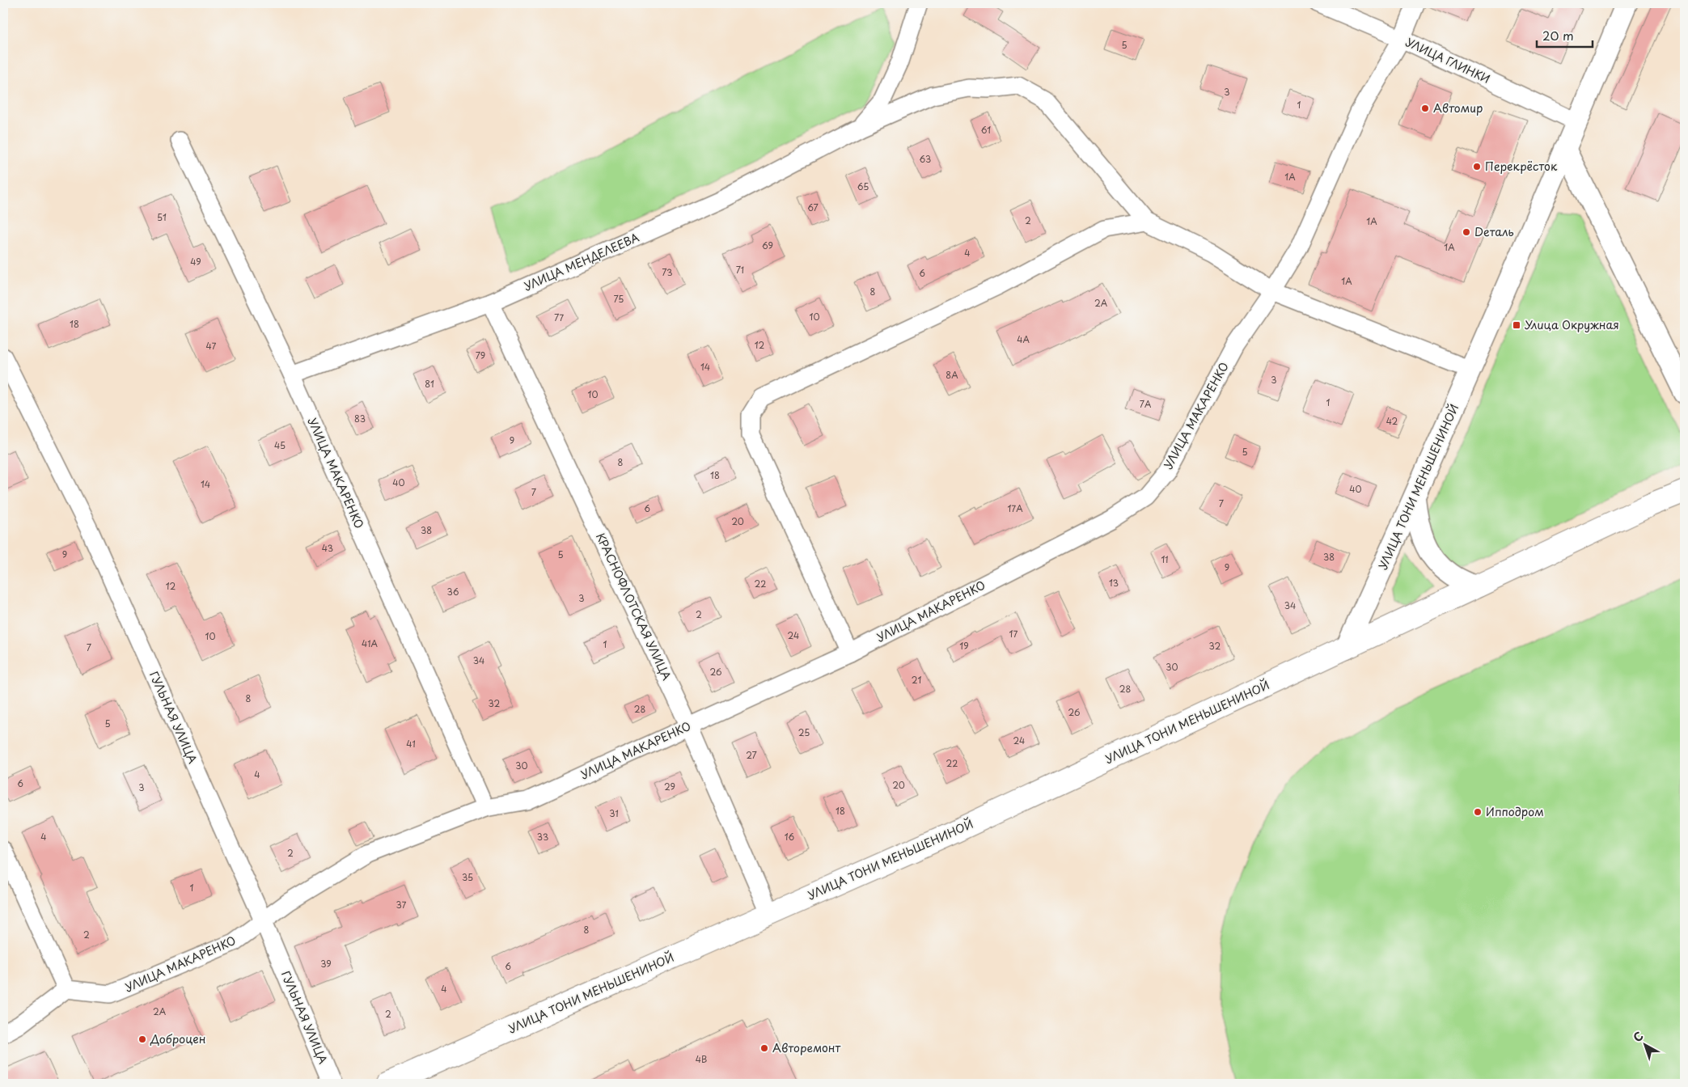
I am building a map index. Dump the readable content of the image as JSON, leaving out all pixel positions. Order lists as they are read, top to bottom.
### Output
{
  "streets": {
    "main road": ["УЛИЦА ТОНИ МЕНЬШЕНИНОЙ"],
    "street": [
      "УЛИЦА ГЛИНКИ",
      "УЛИЦА МЕНДЕЛЕЕВА",
      "УЛИЦА МАКАРЕНКО",
      "КРАСНОФЛОТСКАЯ УЛИЦА",
      "ГУЛЬНАЯ УЛИЦА"
    ]
  },
  "crossings": [
    ["УЛИЦА ГЛИНКИ", "УЛИЦА МАКАРЕНКО"],
    ["УЛИЦА ГЛИНКИ", "УЛИЦА ТОНИ МЕНЬШЕНИНОЙ"],
    ["УЛИЦА МЕНДЕЛЕЕВА", "УЛИЦА МАКАРЕНКО"],
    ["УЛИЦА МЕНДЕЛЕЕВА", "КРАСНОФЛОТСКАЯ УЛИЦА"],
    ["УЛИЦА МАКАРЕНКО", "КРАСНОФЛОТСКАЯ УЛИЦА"],
    ["УЛИЦА МАКАРЕНКО", "ГУЛЬНАЯ УЛИЦА"],
    ["УЛИЦА ТОНИ МЕНЬШЕНИНОЙ", "КРАСНОФЛОТСКАЯ УЛИЦА"]
  ],
  "places": {
    "other": [
      "Автомир",
      "Перекрёсток",
      "Dеталь",
      "Ипподром",
      "Доброцен",
      "Авторемонт"
    ],
    "transit": ["Улица Окружная"]
  },
  "house_numbers": [
    "5",
    "3",
    "1",
    "61",
    "63",
    "1А",
    "65",
    "67",
    "51",
    "2",
    "1А",
    "69",
    "1А",
    "4",
    "49",
    "71",
    "73",
    "6",
    "1А",
    "8",
    "75",
    "2А",
    "10",
    "77",
    "18",
    "4А",
    "12",
    "47",
    "79",
    "14",
    "8А",
    "3",
    "81",
    "10",
    "1",
    "7А",
    "83",
    "42",
    "9",
    "45",
    "5",
    "8",
    "18",
    "40",
    "14",
    "40",
    "7",
    "7",
    "6",
    "17А",
    "20",
    "38",
    "43",
    "9",
    "5",
    "38",
    "11",
    "9",
    "13",
    "22",
    "12",
    "36",
    "3",
    "34",
    "2",
    "17",
    "24",
    "10",
    "41А",
    "1",
    "19",
    "32",
    "7",
    "34",
    "30",
    "26",
    "21",
    "28",
    "8",
    "32",
    "28",
    "26",
    "5",
    "25",
    "24",
    "41",
    "27",
    "22",
    "30",
    "4",
    "6",
    "20",
    "29",
    "3",
    "18",
    "31",
    "4",
    "33",
    "16",
    "2",
    "35",
    "1",
    "37",
    "8",
    "2",
    "39",
    "6",
    "4",
    "2А",
    "2",
    "4В"
  ],
  "scale_bar": "20 m",
  "north": "top left"
}
